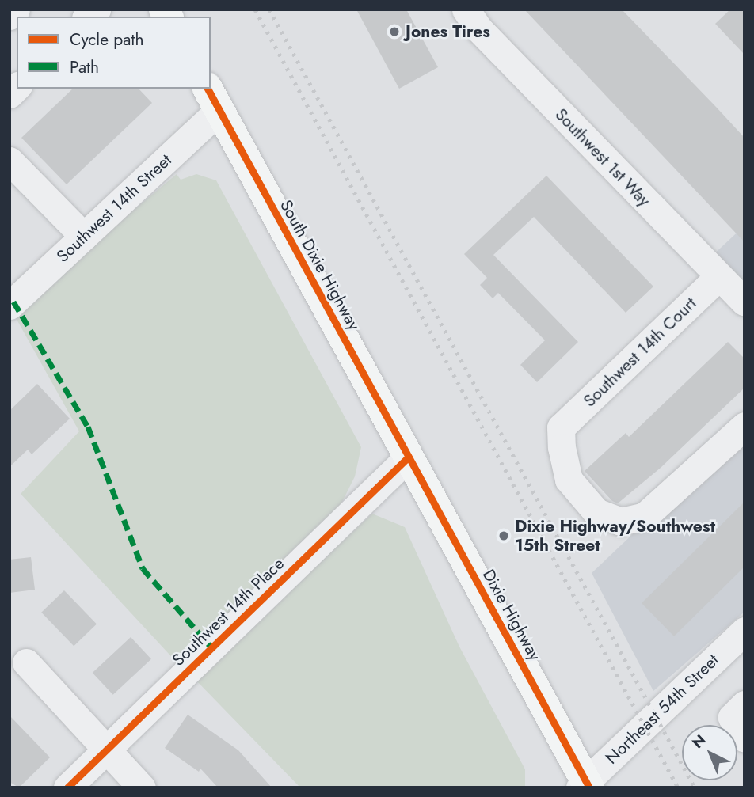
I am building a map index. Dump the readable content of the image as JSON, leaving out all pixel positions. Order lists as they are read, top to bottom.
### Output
{
  "streets": {
    "main road": ["South Dixie Highway", "Dixie Highway"],
    "street": [
      "Southwest 1st Way",
      "Southwest 14th Street",
      "Southwest 14th Court",
      "Southwest 14th Place",
      "Northeast 54th Street"
    ]
  },
  "crossings": [
    ["Southwest 1st Way", "Southwest 14th Court"],
    ["Southwest 14th Street", "South Dixie Highway"],
    ["South Dixie Highway", "Southwest 14th Place"],
    ["South Dixie Highway", "Dixie Highway"],
    ["Southwest 14th Place", "Dixie Highway"],
    ["Dixie Highway", "Northeast 54th Street"]
  ],
  "places": ["Jones Tires", "Dixie Highway/Southwest 15th Street"],
  "legend": ["Cycle path", "Path"],
  "north": "top left"
}
